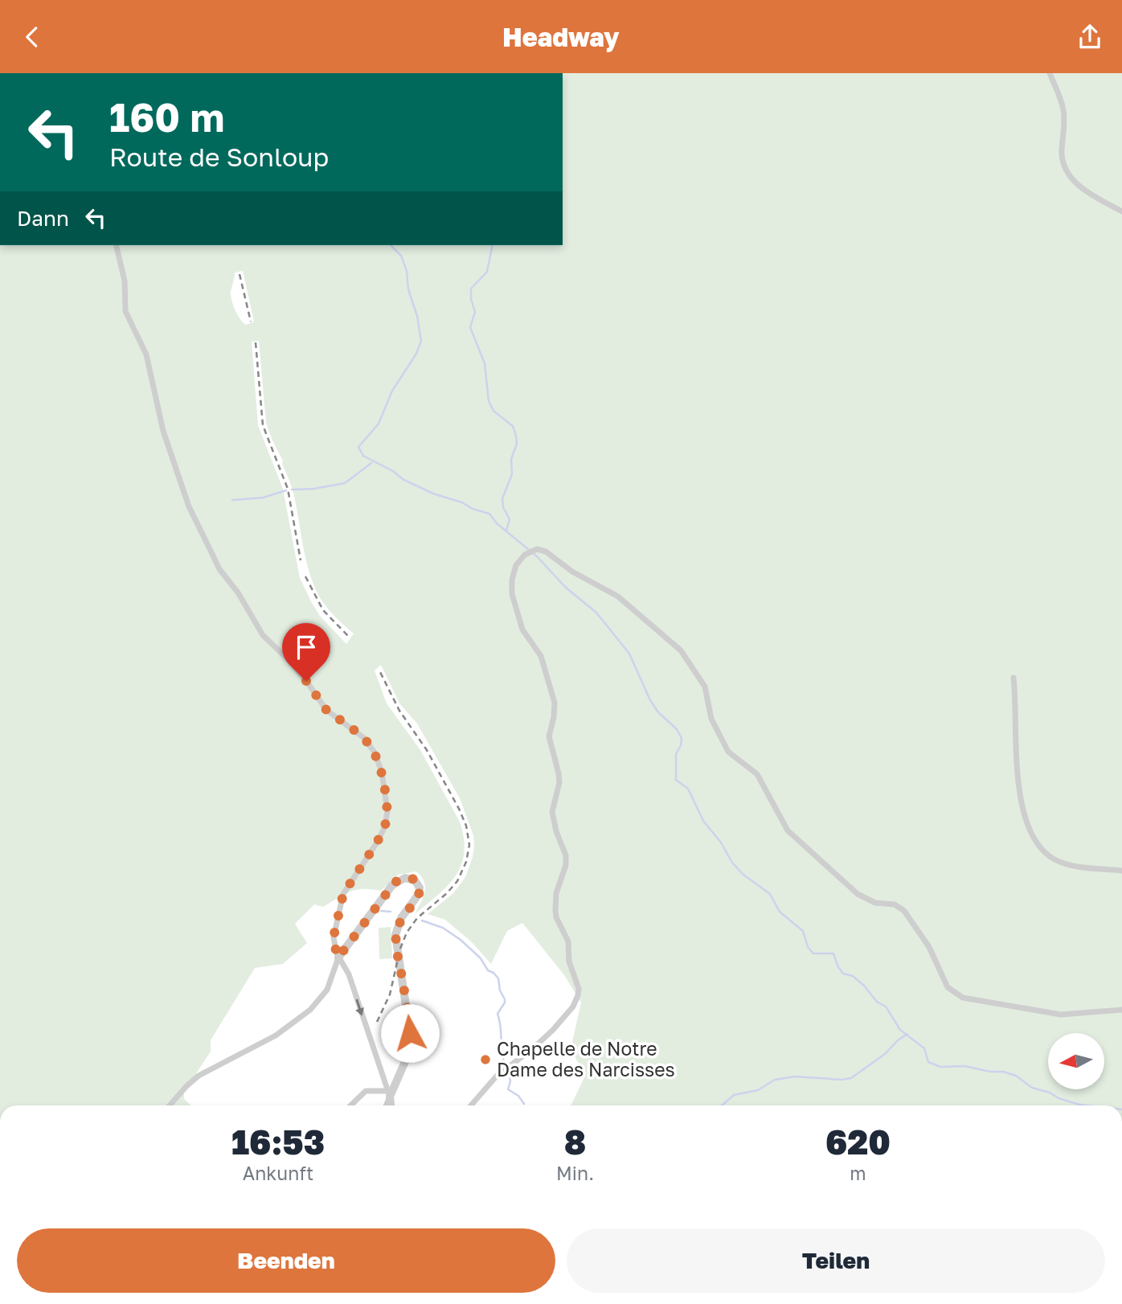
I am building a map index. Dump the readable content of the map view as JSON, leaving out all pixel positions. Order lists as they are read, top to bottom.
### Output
{
  "places": ["Chapelle de Notre Dame des Narcisses"],
  "north": "left",
  "page": {
    "header": "Headway",
    "turn": ["160 m", "Route de Sonloup"],
    "then": "Dann",
    "eta": [
      "16:53",
      "Ankunft",
      "8",
      "Min.",
      "620",
      "m"
    ],
    "buttons": ["Beenden", "Teilen"]
  }
}
